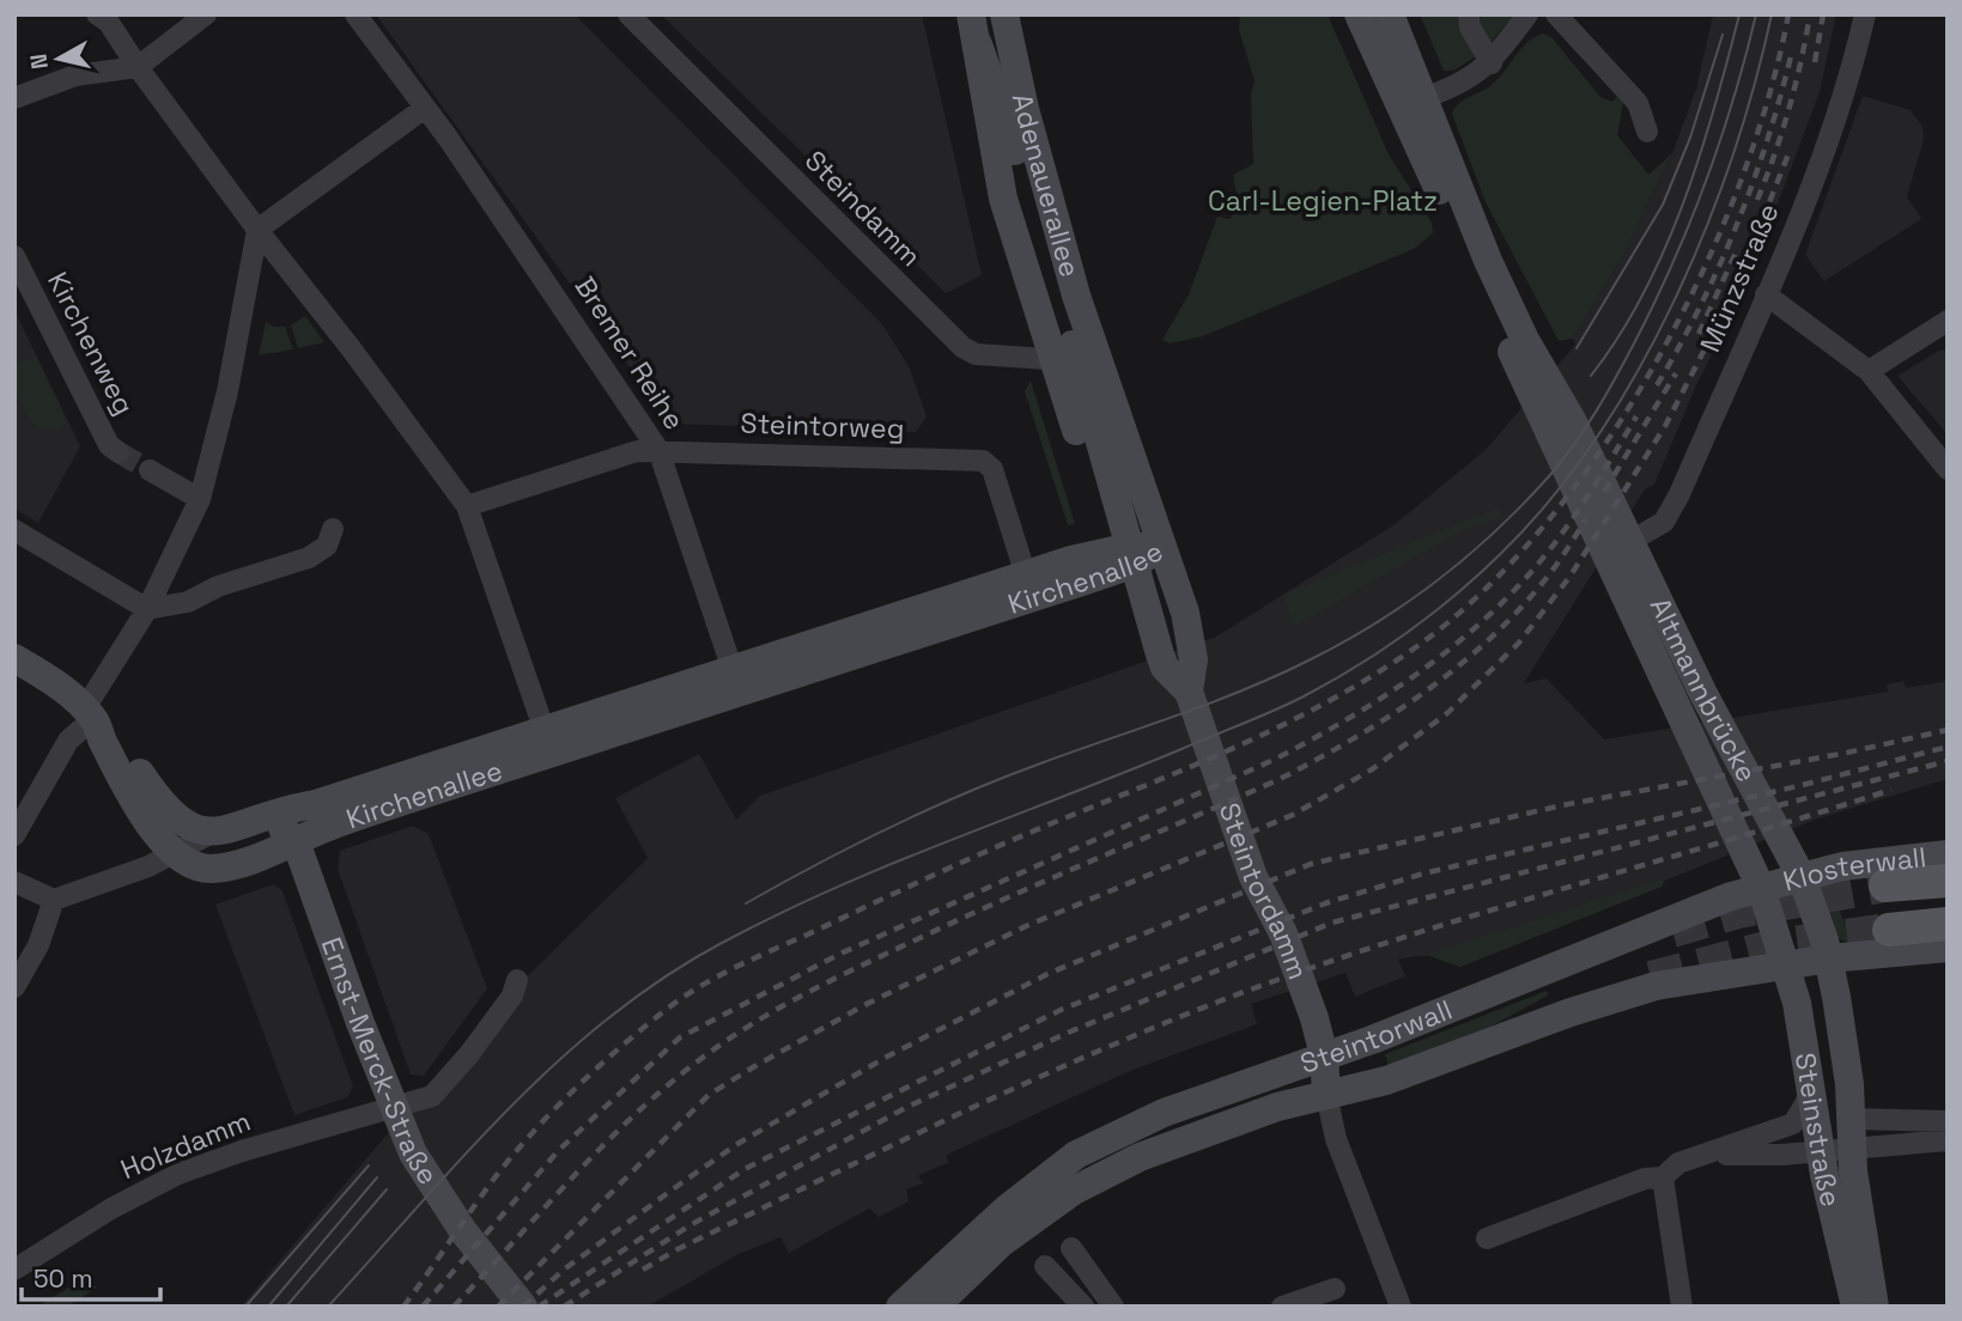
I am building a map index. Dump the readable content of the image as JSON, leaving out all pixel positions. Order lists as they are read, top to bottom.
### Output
{
  "streets": {
    "main road": [
      "Adenauerallee",
      "Kirchenallee",
      "Altmannbrücke",
      "Klosterwall",
      "Steintordamm",
      "Steintorwall",
      "Ernst-Merck-Straße",
      "Steinstraße"
    ],
    "street": [
      "Steindamm",
      "Münzstraße",
      "Kirchenweg",
      "Bremer Reihe",
      "Steintorweg",
      "Holzdamm"
    ]
  },
  "crossings": [
    ["Adenauerallee", "Steindamm"],
    ["Adenauerallee", "Steintordamm"],
    ["Steindamm", "Steintordamm"],
    ["Münzstraße", "Altmannbrücke"],
    ["Bremer Reihe", "Steintorweg"],
    ["Bremer Reihe", "Kirchenallee"],
    ["Steintorweg", "Kirchenallee"],
    ["Kirchenallee", "Steintordamm"],
    ["Kirchenallee", "Ernst-Merck-Straße"],
    ["Altmannbrücke", "Klosterwall"],
    ["Altmannbrücke", "Steintorwall"],
    ["Altmannbrücke", "Steinstraße"],
    ["Klosterwall", "Steintorwall"],
    ["Steintordamm", "Steintorwall"],
    ["Steintorwall", "Steinstraße"],
    ["Ernst-Merck-Straße", "Holzdamm"]
  ],
  "parks": ["Carl-Legien-Platz"],
  "scale_bar": "50 m",
  "north": "left"
}
